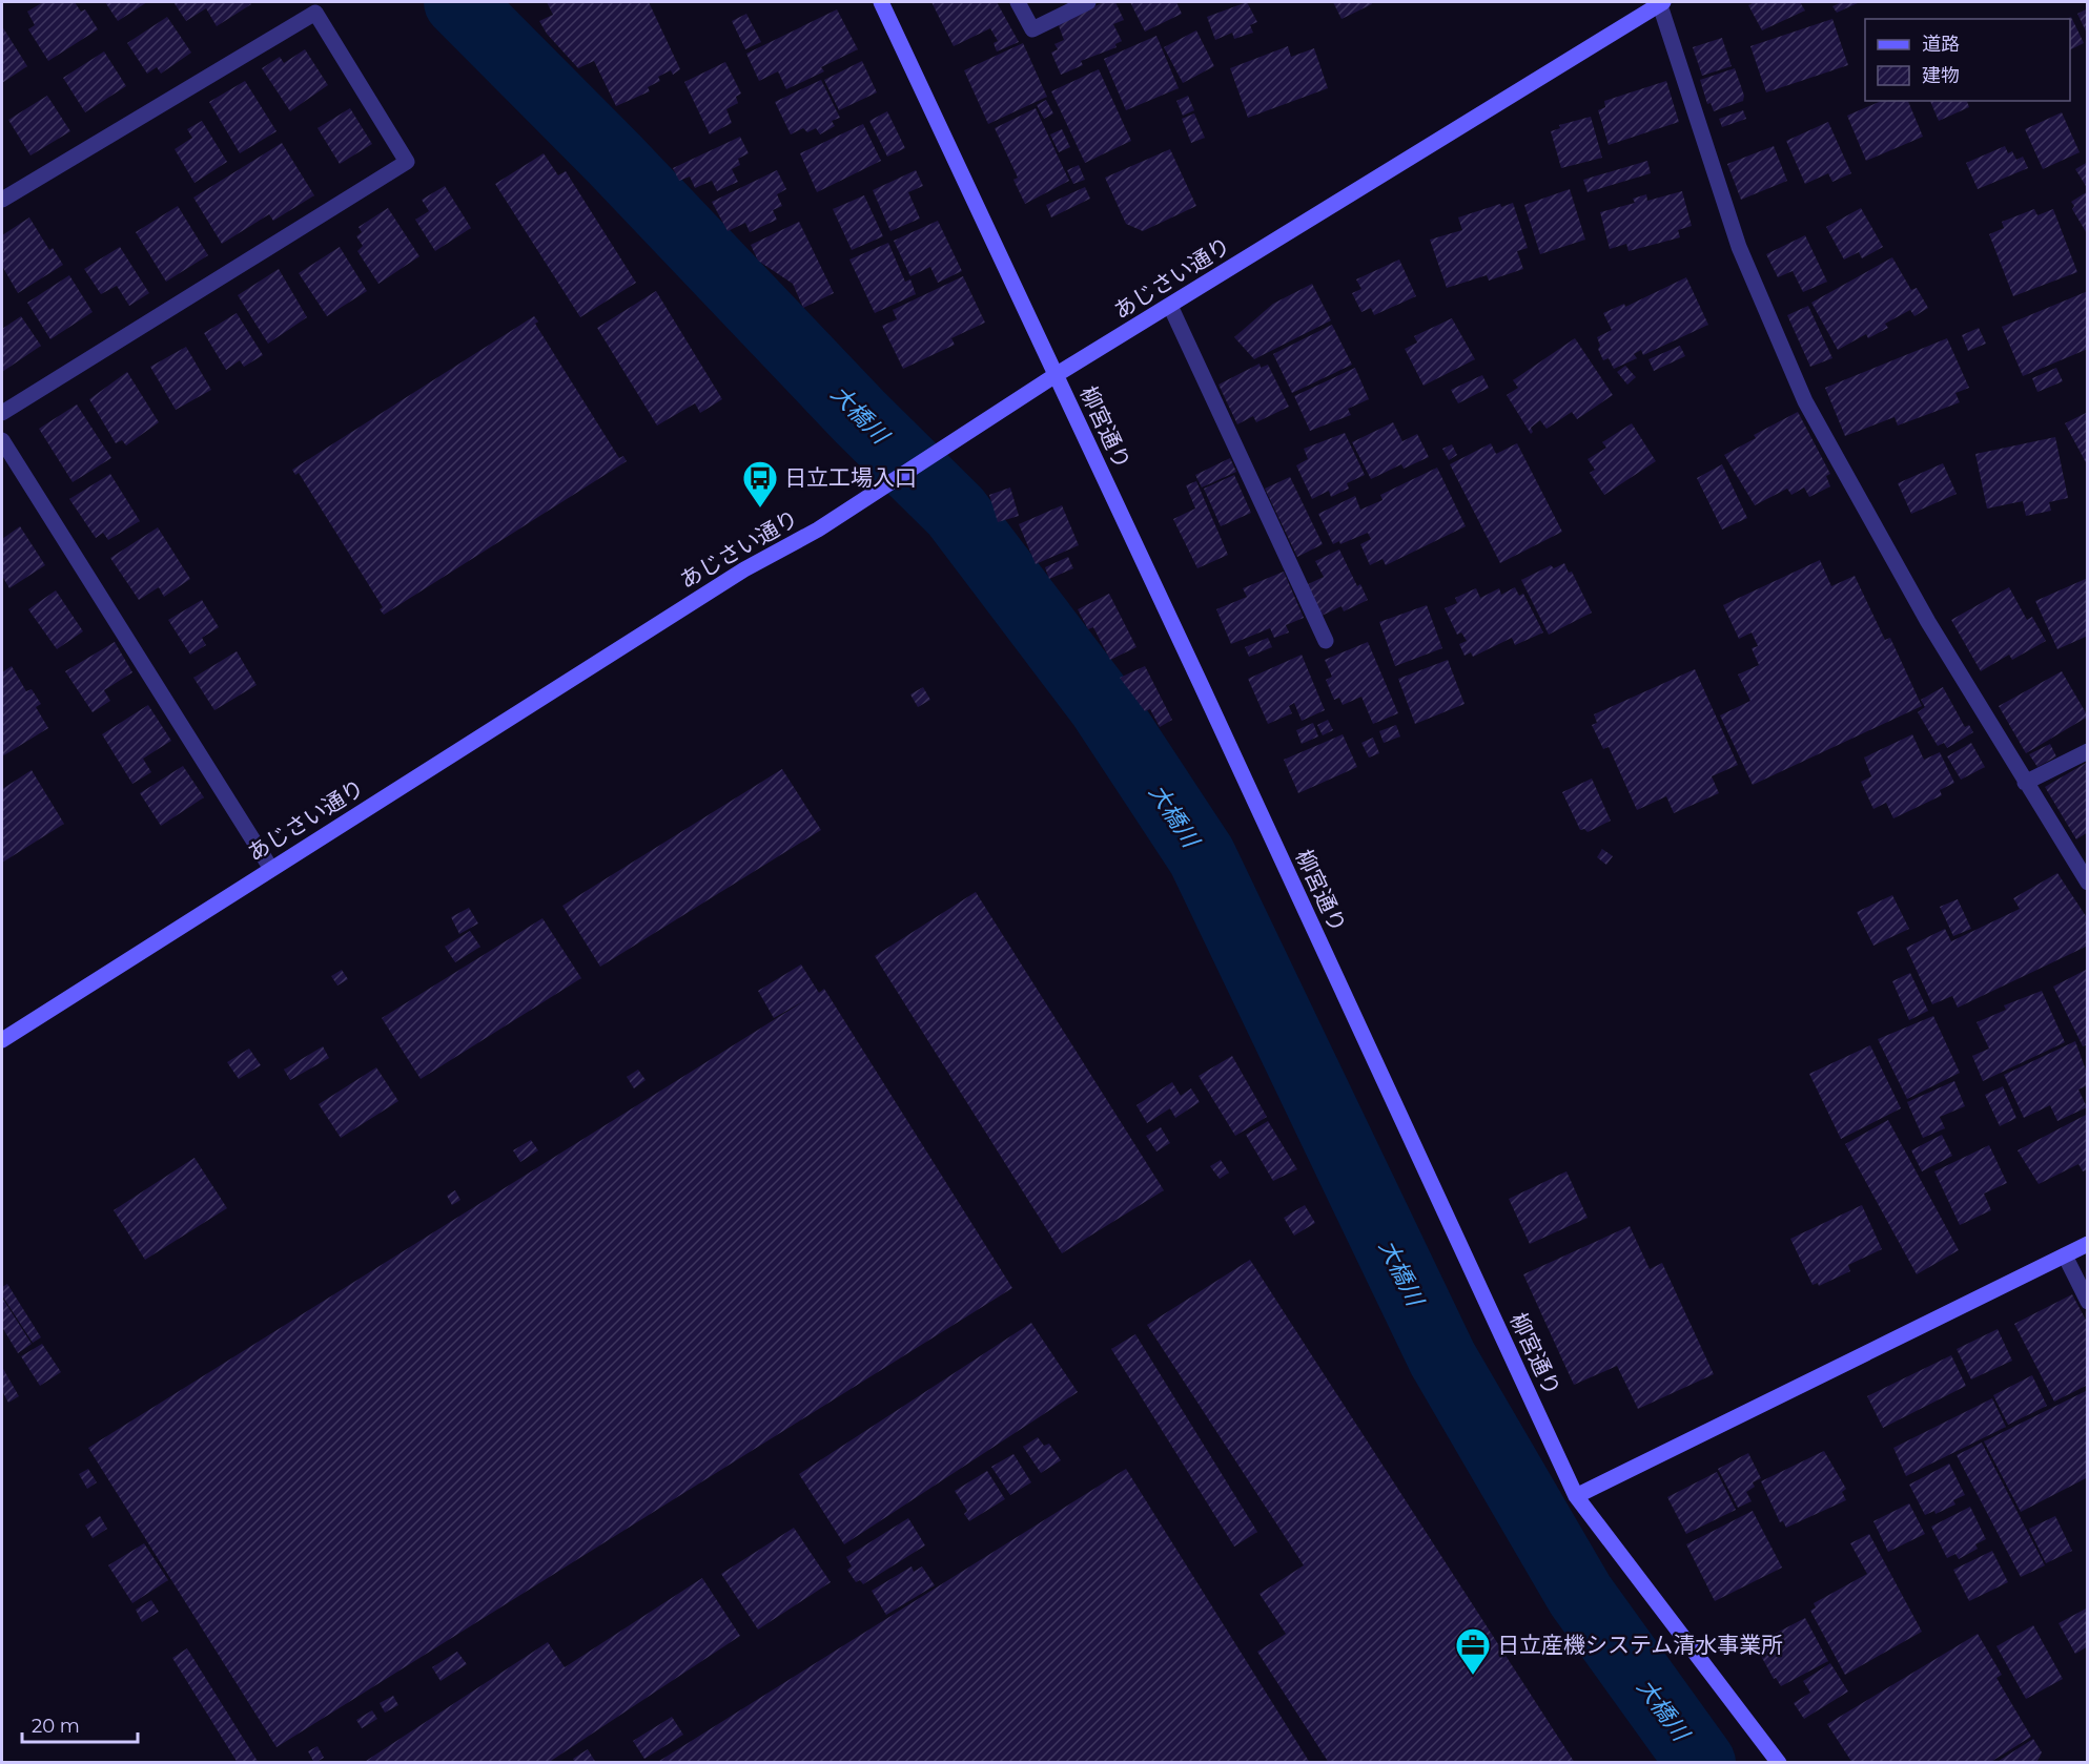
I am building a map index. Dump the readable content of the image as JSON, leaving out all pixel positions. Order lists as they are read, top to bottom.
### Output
{
  "streets": {
    "street": ["あじさい通り", "柳宮通り"]
  },
  "crossings": [
    ["あじさい通り", "柳宮通り"]
  ],
  "water": ["大橋川"],
  "places": {
    "bus stop": ["日立工場入口"],
    "office": ["日立産機システム清水事業所"]
  },
  "legend": ["道路", "建物"],
  "scale_bar": "20 m"
}
